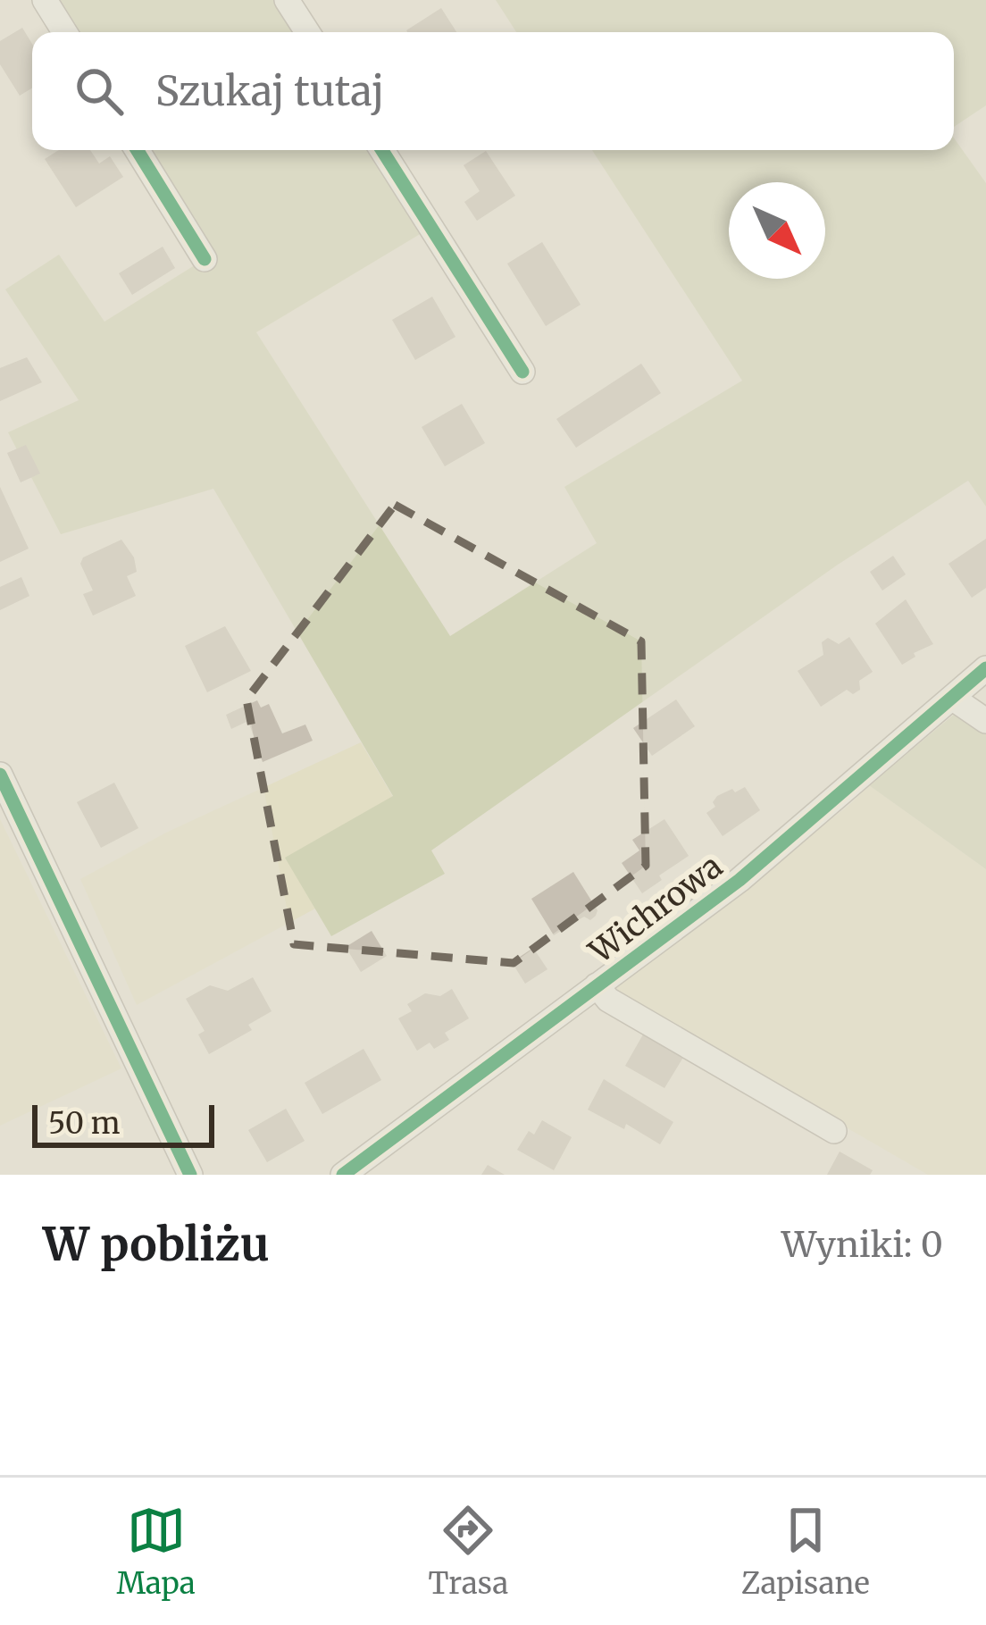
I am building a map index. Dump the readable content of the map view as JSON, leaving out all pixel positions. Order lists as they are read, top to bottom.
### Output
{
  "streets": {
    "street": ["Wichrowa"]
  },
  "scale_bar": "50 m",
  "north": "bottom right",
  "page": {
    "search": "Szukaj tutaj",
    "scale": "50 m",
    "heading": ["W pobliżu", "Wyniki: 0"],
    "nav": ["Mapa", "Trasa", "Zapisane"]
  }
}
